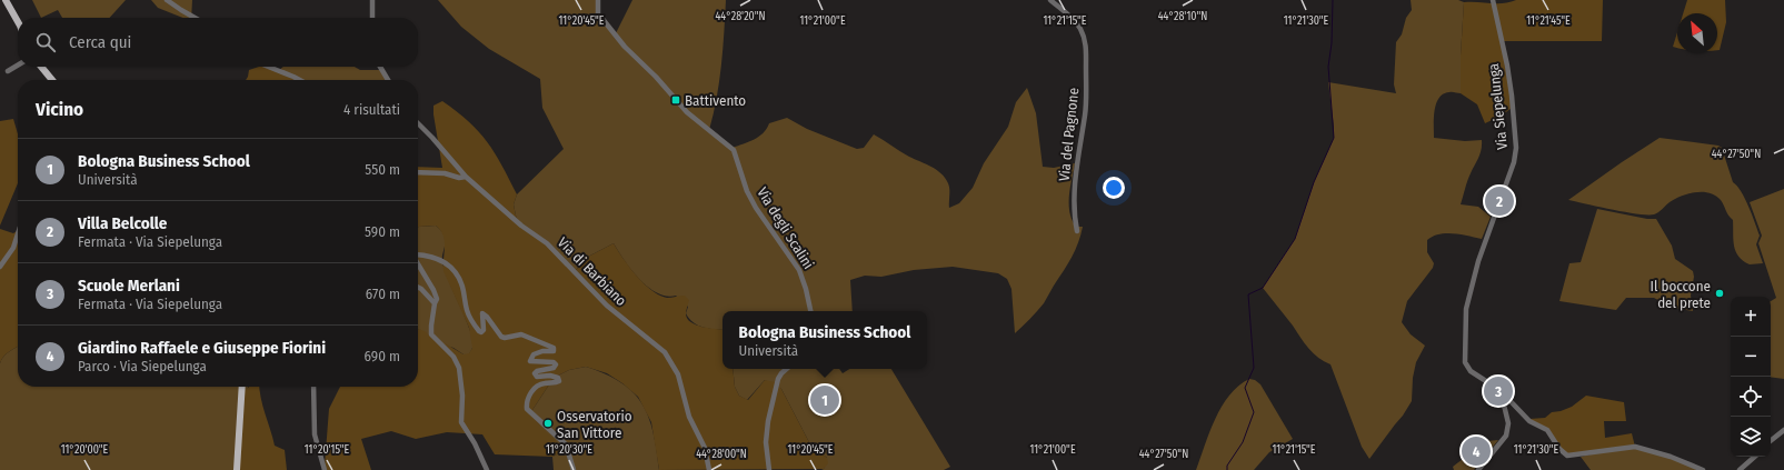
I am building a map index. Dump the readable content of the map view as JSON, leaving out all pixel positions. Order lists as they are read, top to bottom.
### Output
{
  "streets": {
    "street": [
      "Via Siepelunga",
      "Via del Pagnone",
      "Via degli Scalini",
      "Via di Barbiano"
    ]
  },
  "places": {
    "transit": ["Battivento"],
    "other": ["Il boccone del prete", "Osservatorio San Vittore"]
  },
  "north": "top left",
  "page": {
    "search": "Cerca qui",
    "heading": ["Vicino", "4 risultati"],
    "list": [
      {
        "mark": "1",
        "name": "Bologna Business School",
        "note": "Università",
        "value": "550 m"
      },
      {
        "mark": "2",
        "name": "Villa Belcolle",
        "note": "Fermata · Via Siepelunga",
        "value": "590 m"
      },
      {
        "mark": "3",
        "name": "Scuole Merlani",
        "note": "Fermata · Via Siepelunga",
        "value": "670 m"
      },
      {
        "mark": "4",
        "name": "Giardino Raffaele e Giuseppe Fiorini",
        "note": "Parco · Via Siepelunga",
        "value": "690 m"
      }
    ],
    "pins": [
      "2",
      "3",
      "1",
      "4"
    ],
    "map_buttons": ["+", "−"],
    "popup": ["Bologna Business School", "Università"]
  },
  "coordinates": [
    "44°28'20\"N",
    "44°28'10\"N",
    "11°20'45\"E",
    "11°21'00\"E",
    "11°21'15\"E",
    "11°21'30\"E",
    "11°21'45\"E",
    "44°27'50\"N",
    "11°20'00\"E",
    "11°20'15\"E",
    "11°20'30\"E",
    "44°28'00\"N"
  ]
}
